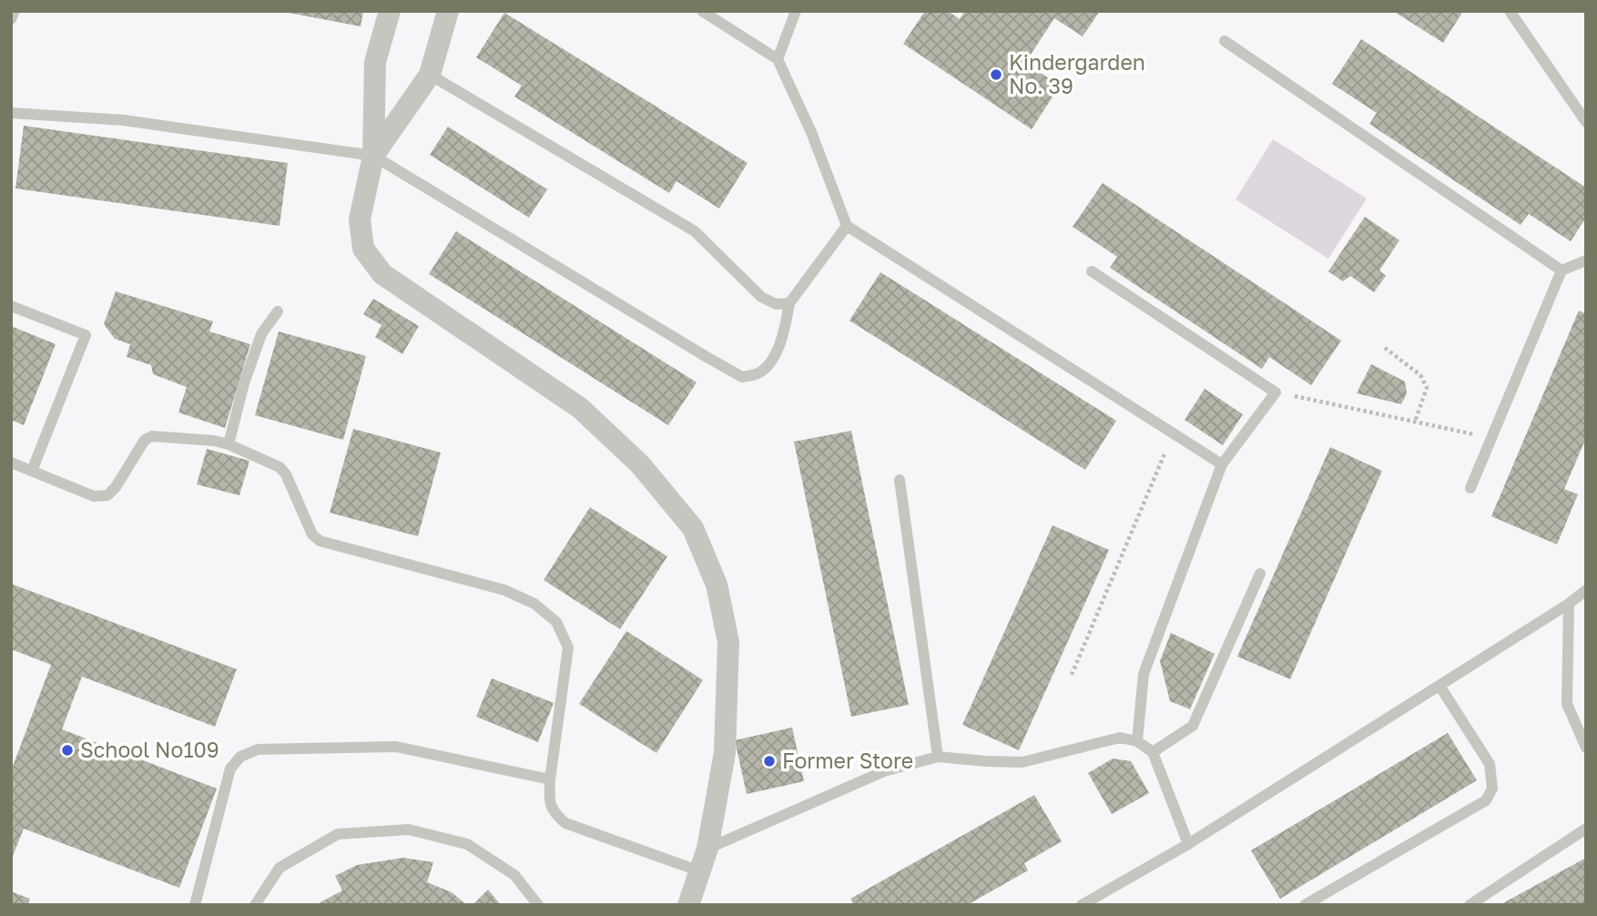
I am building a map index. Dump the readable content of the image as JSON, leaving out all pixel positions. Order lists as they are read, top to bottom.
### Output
{
  "places": ["Kindergarden No. 39", "School No109", "Former Store"]
}
